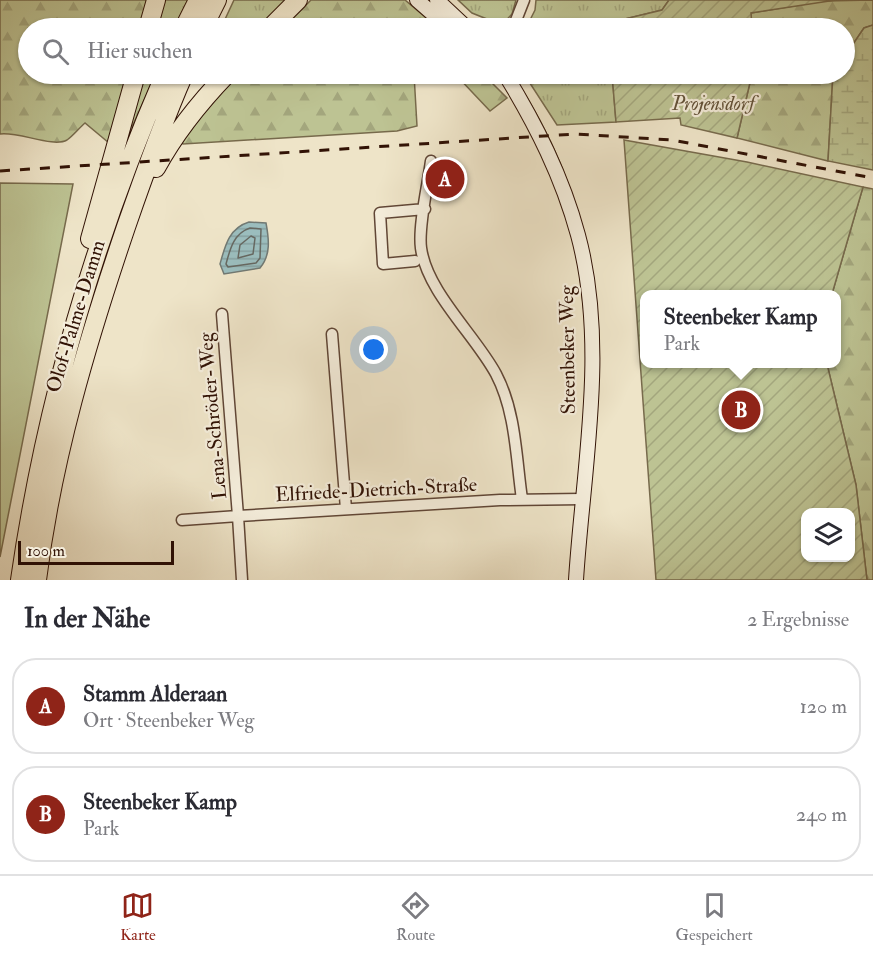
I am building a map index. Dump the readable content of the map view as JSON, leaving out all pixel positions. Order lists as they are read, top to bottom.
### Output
{
  "streets": {
    "highway": ["Olof-Palme-Damm"],
    "main road": ["Steenbeker Weg"],
    "street": ["Lena-Schröder-Weg", "Elfriede-Dietrich-Straße"]
  },
  "crossings": [
    ["Steenbeker Weg", "Elfriede-Dietrich-Straße"],
    ["Lena-Schröder-Weg", "Elfriede-Dietrich-Straße"]
  ],
  "parks": ["Projensdorf"],
  "scale_bar": "100 m",
  "page": {
    "search": "Hier suchen",
    "pins": ["A", "B"],
    "popup": ["Steenbeker Kamp", "Park"],
    "scale": "100 m",
    "heading": ["In der Nähe", "2 Ergebnisse"],
    "list": [
      {
        "mark": "A",
        "name": "Stamm Alderaan",
        "note": "Ort · Steenbeker Weg",
        "value": "120 m"
      },
      {
        "mark": "B",
        "name": "Steenbeker Kamp",
        "note": "Park",
        "value": "240 m"
      }
    ],
    "nav": ["Karte", "Route", "Gespeichert"]
  }
}
